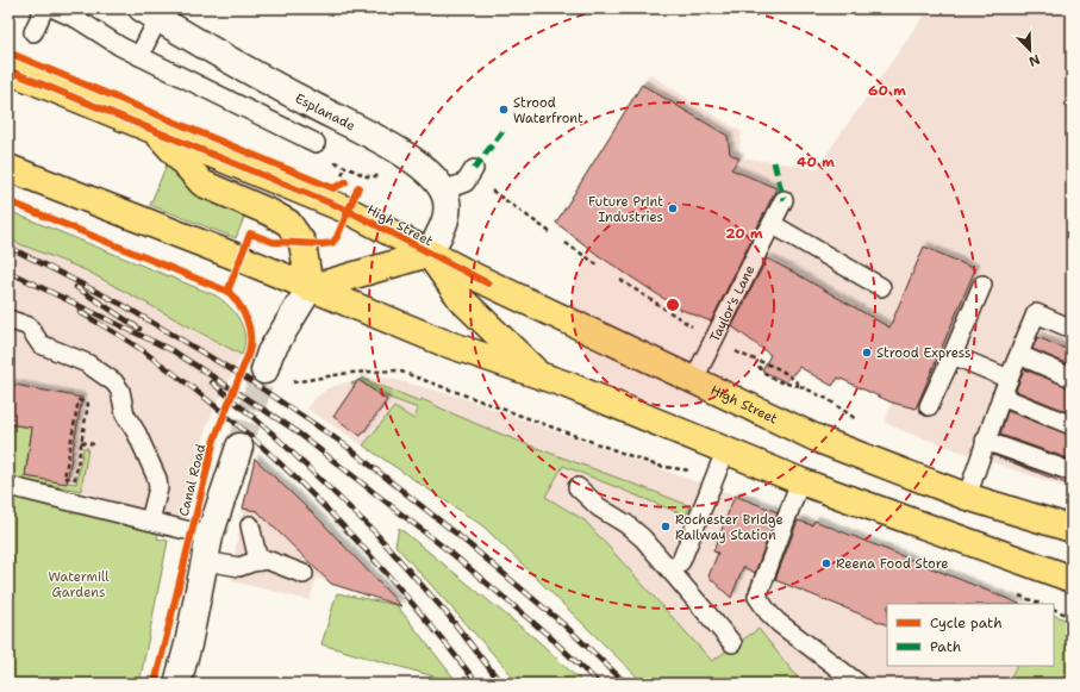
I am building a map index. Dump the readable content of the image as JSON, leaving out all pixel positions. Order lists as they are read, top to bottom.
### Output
{
  "streets": {
    "main road": ["High Street"],
    "street": ["Esplanade"],
    "lane": ["Taylor's Lane"],
    "cycle path": ["Canal Road"]
  },
  "crossings": [
    ["High Street", "Taylor's Lane"]
  ],
  "parks": ["Watermill Gardens"],
  "places": [
    "Strood Waterfront",
    "Future Print Industries",
    "Strood Express",
    "Rochester Bridge Railway Station",
    "Reena Food Store"
  ],
  "legend": ["Cycle path", "Path"],
  "north": "bottom right",
  "rings": ["60 m", "40 m", "20 m"]
}
